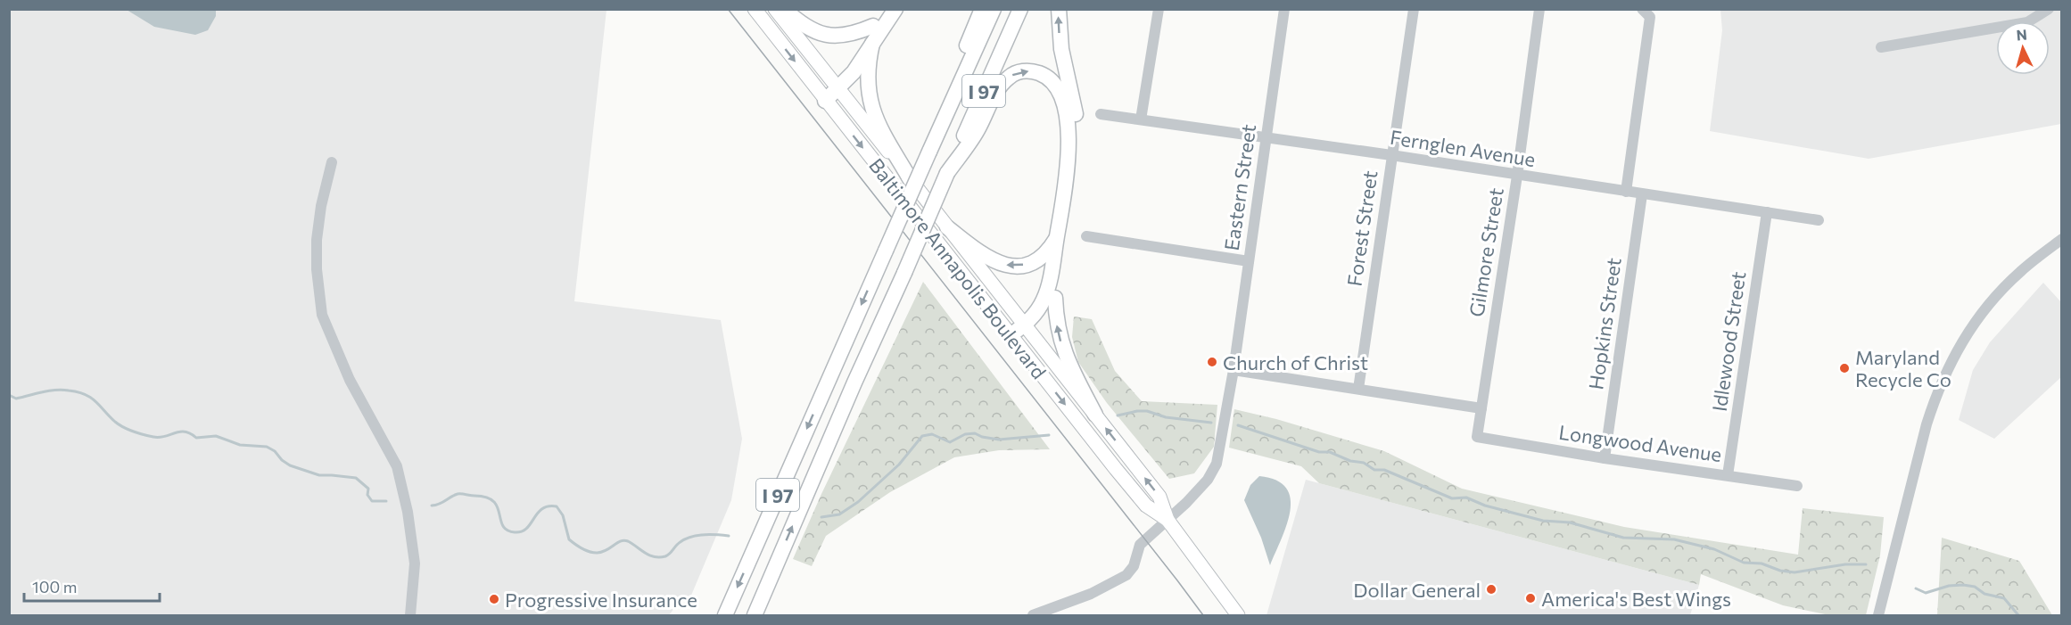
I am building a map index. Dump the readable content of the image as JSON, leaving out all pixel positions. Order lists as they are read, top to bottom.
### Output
{
  "streets": {
    "highway": ["I 97"],
    "main road": ["Baltimore Annapolis Boulevard"],
    "street": [
      "Fernglen Avenue",
      "Eastern Street",
      "Forest Street",
      "Gilmore Street",
      "Hopkins Street",
      "Idlewood Street",
      "Longwood Avenue"
    ]
  },
  "crossings": [
    ["Fernglen Avenue", "Eastern Street"],
    ["Fernglen Avenue", "Forest Street"],
    ["Fernglen Avenue", "Gilmore Street"],
    ["Fernglen Avenue", "Hopkins Street"],
    ["Fernglen Avenue", "Idlewood Street"],
    ["Eastern Street", "Baltimore Annapolis Boulevard"],
    ["Gilmore Street", "Longwood Avenue"],
    ["Hopkins Street", "Longwood Avenue"],
    ["Idlewood Street", "Longwood Avenue"]
  ],
  "places": [
    "Church of Christ",
    "Maryland Recycle Co",
    "Dollar General",
    "America's Best Wings",
    "Progressive Insurance"
  ],
  "scale_bar": "100 m",
  "north": "top"
}
